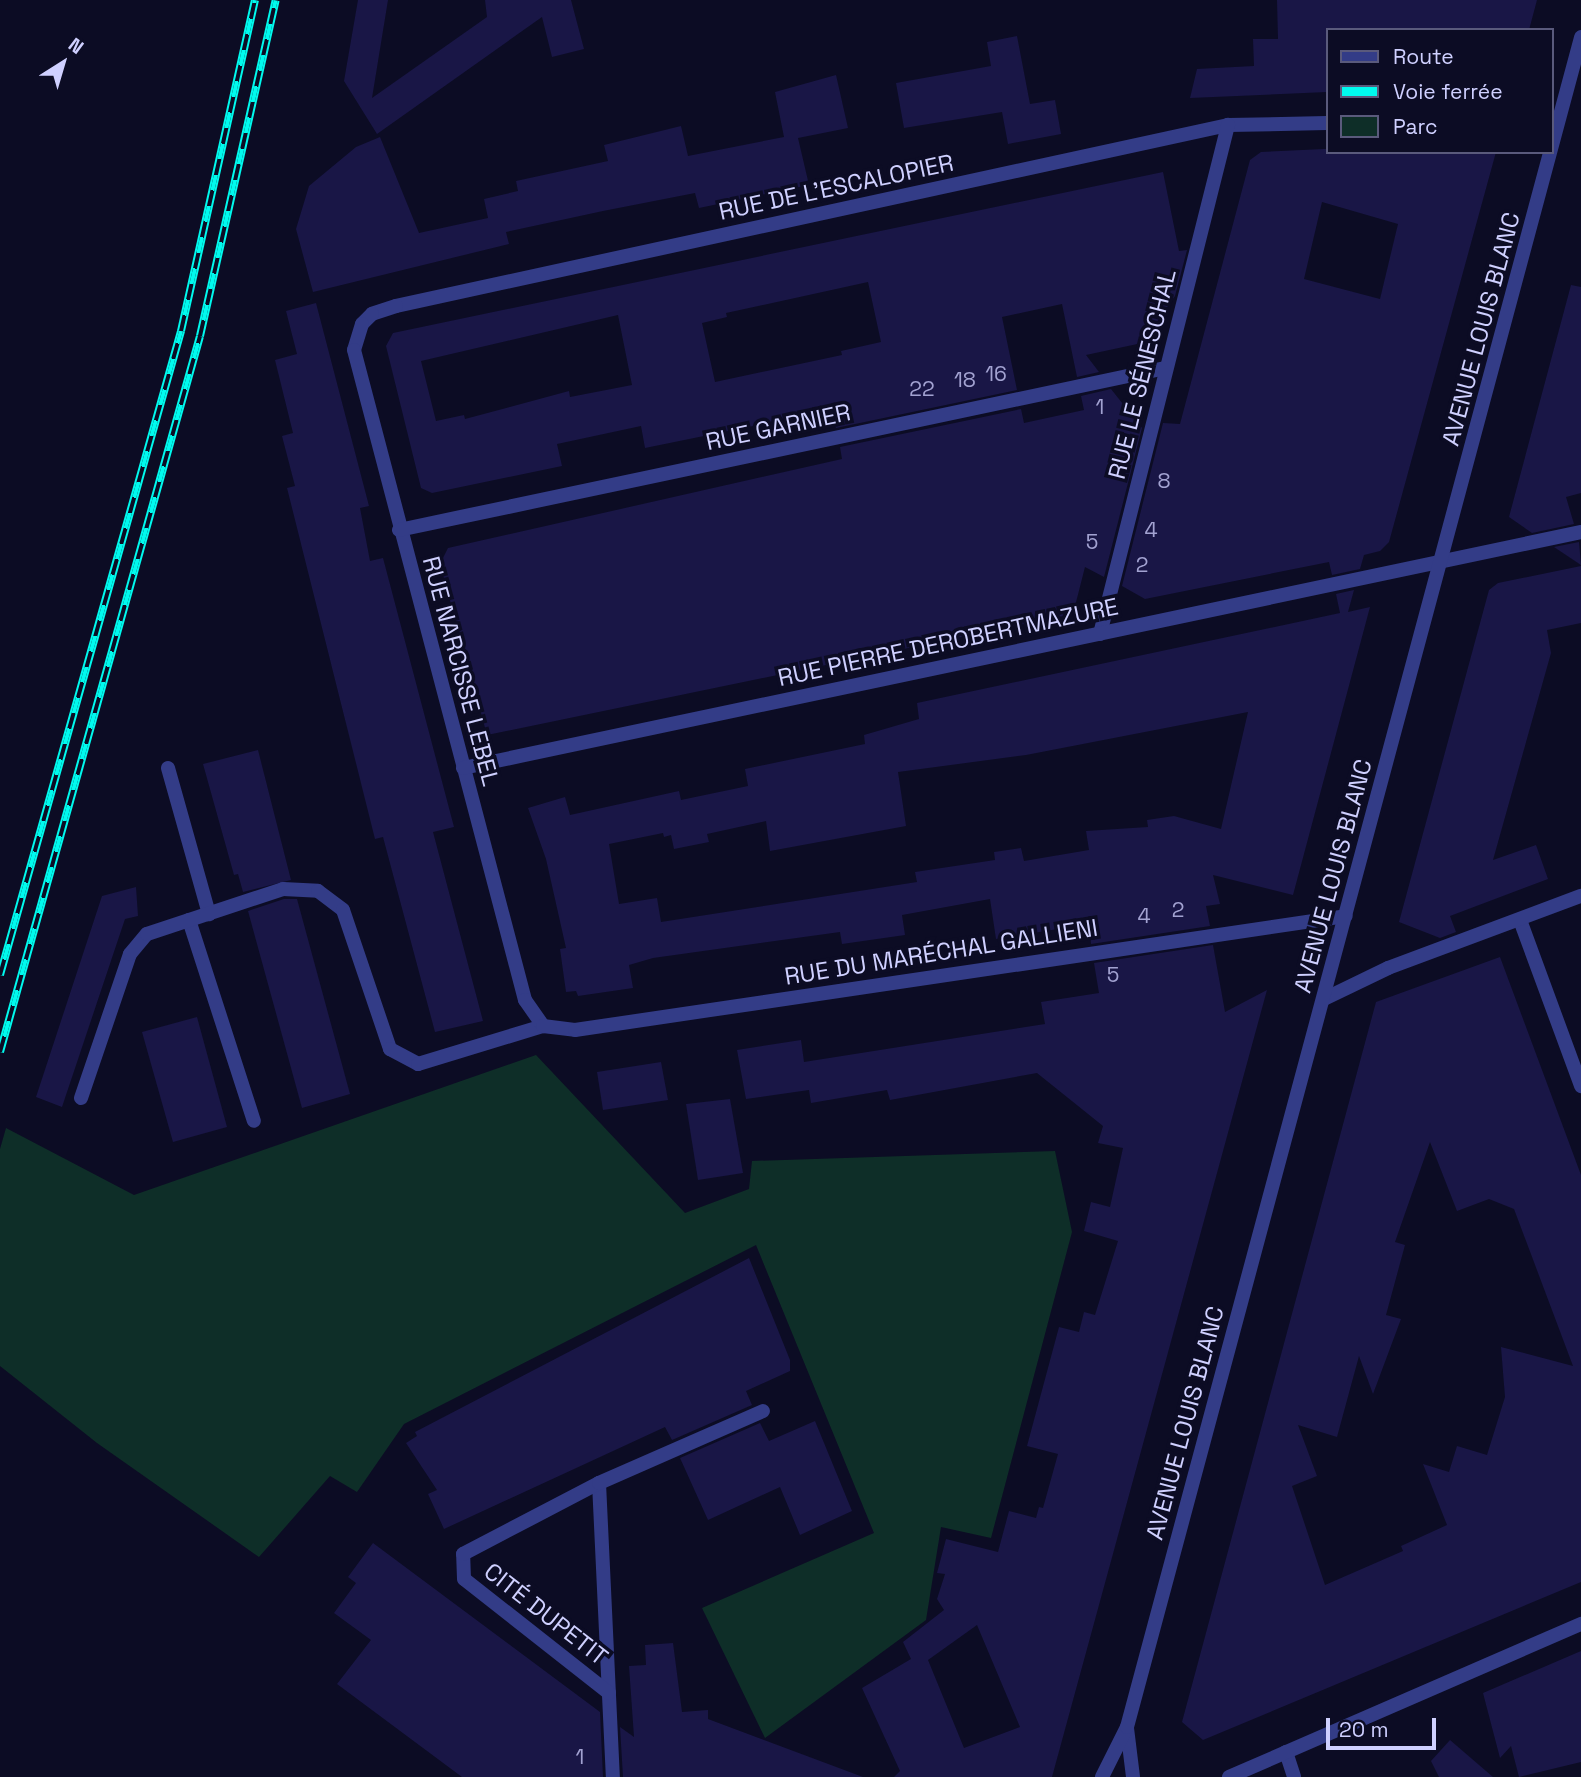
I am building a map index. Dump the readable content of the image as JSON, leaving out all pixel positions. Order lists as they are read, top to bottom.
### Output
{
  "streets": {
    "street": [
      "RUE DE L'ESCALOPIER",
      "AVENUE LOUIS BLANC",
      "RUE LE SÉNESCHAL",
      "RUE GARNIER",
      "RUE PIERRE DEROBERTMAZURE",
      "RUE NARCISSE LEBEL",
      "RUE DU MARÉCHAL GALLIENI",
      "CITÉ DUPETIT"
    ]
  },
  "crossings": [
    ["RUE DE L'ESCALOPIER", "RUE LE SÉNESCHAL"],
    ["RUE DE L'ESCALOPIER", "RUE NARCISSE LEBEL"],
    ["AVENUE LOUIS BLANC", "RUE PIERRE DEROBERTMAZURE"],
    ["AVENUE LOUIS BLANC", "RUE DU MARÉCHAL GALLIENI"],
    ["RUE LE SÉNESCHAL", "RUE GARNIER"],
    ["RUE LE SÉNESCHAL", "RUE PIERRE DEROBERTMAZURE"],
    ["RUE GARNIER", "RUE NARCISSE LEBEL"],
    ["RUE PIERRE DEROBERTMAZURE", "RUE NARCISSE LEBEL"],
    ["RUE NARCISSE LEBEL", "RUE DU MARÉCHAL GALLIENI"]
  ],
  "house_numbers": [
    "16",
    "18",
    "22",
    "1",
    "8",
    "4",
    "5",
    "2",
    "2",
    "4",
    "5",
    "1"
  ],
  "legend": ["Route", "Voie ferrée", "Parc"],
  "scale_bar": "20 m",
  "north": "top right"
}
